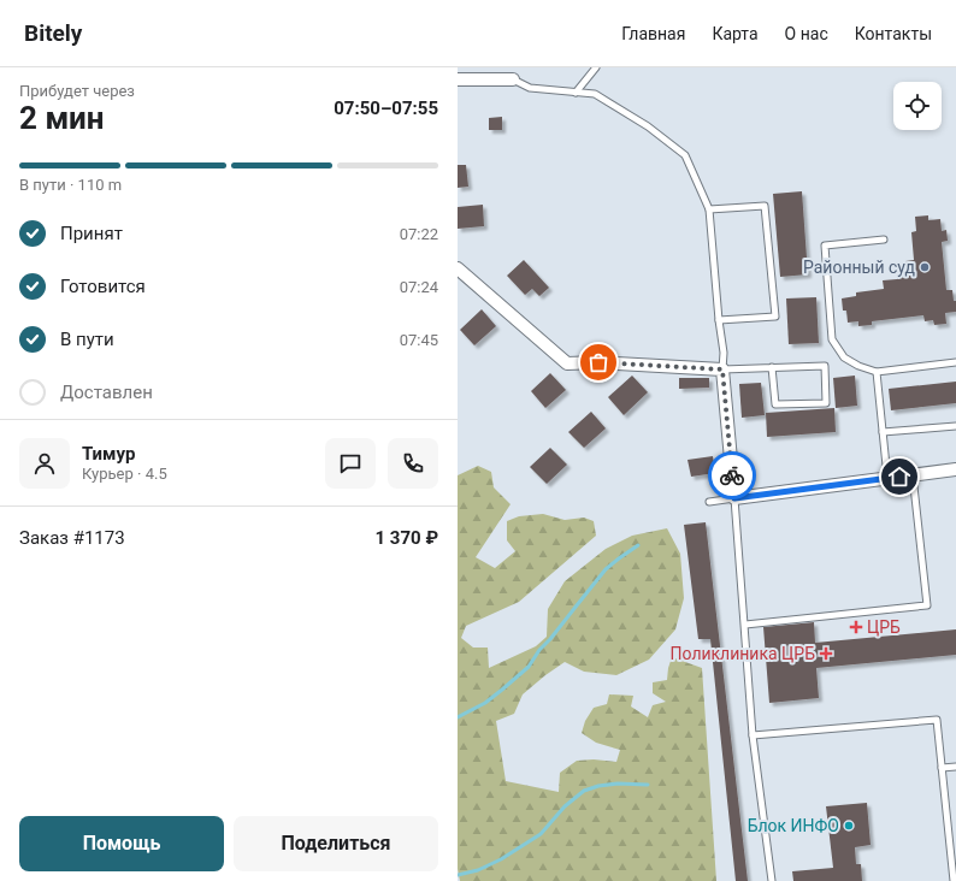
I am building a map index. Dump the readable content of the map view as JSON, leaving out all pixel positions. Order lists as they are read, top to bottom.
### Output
{
  "places": {
    "other": ["Районный суд", "Блок ИНФО"],
    "health": ["ЦРБ", "Поликлиника ЦРБ"]
  },
  "page": {
    "header": "Bitely",
    "nav": [
      "Главная",
      "Карта",
      "О нас",
      "Контакты"
    ],
    "heading": ["2 мин", "Прибудет через", "07:50–07:55"],
    "panel": [
      "Тимур",
      "Курьер · 4.5",
      "Заказ #1173",
      "1 370 ₽"
    ],
    "bar": "В пути · 110 m",
    "list": [
      ["Принят", "07:22"],
      ["Готовится", "07:24"],
      ["В пути", "07:45"],
      "Доставлен"
    ],
    "buttons": ["Помощь", "Поделиться"]
  }
}
